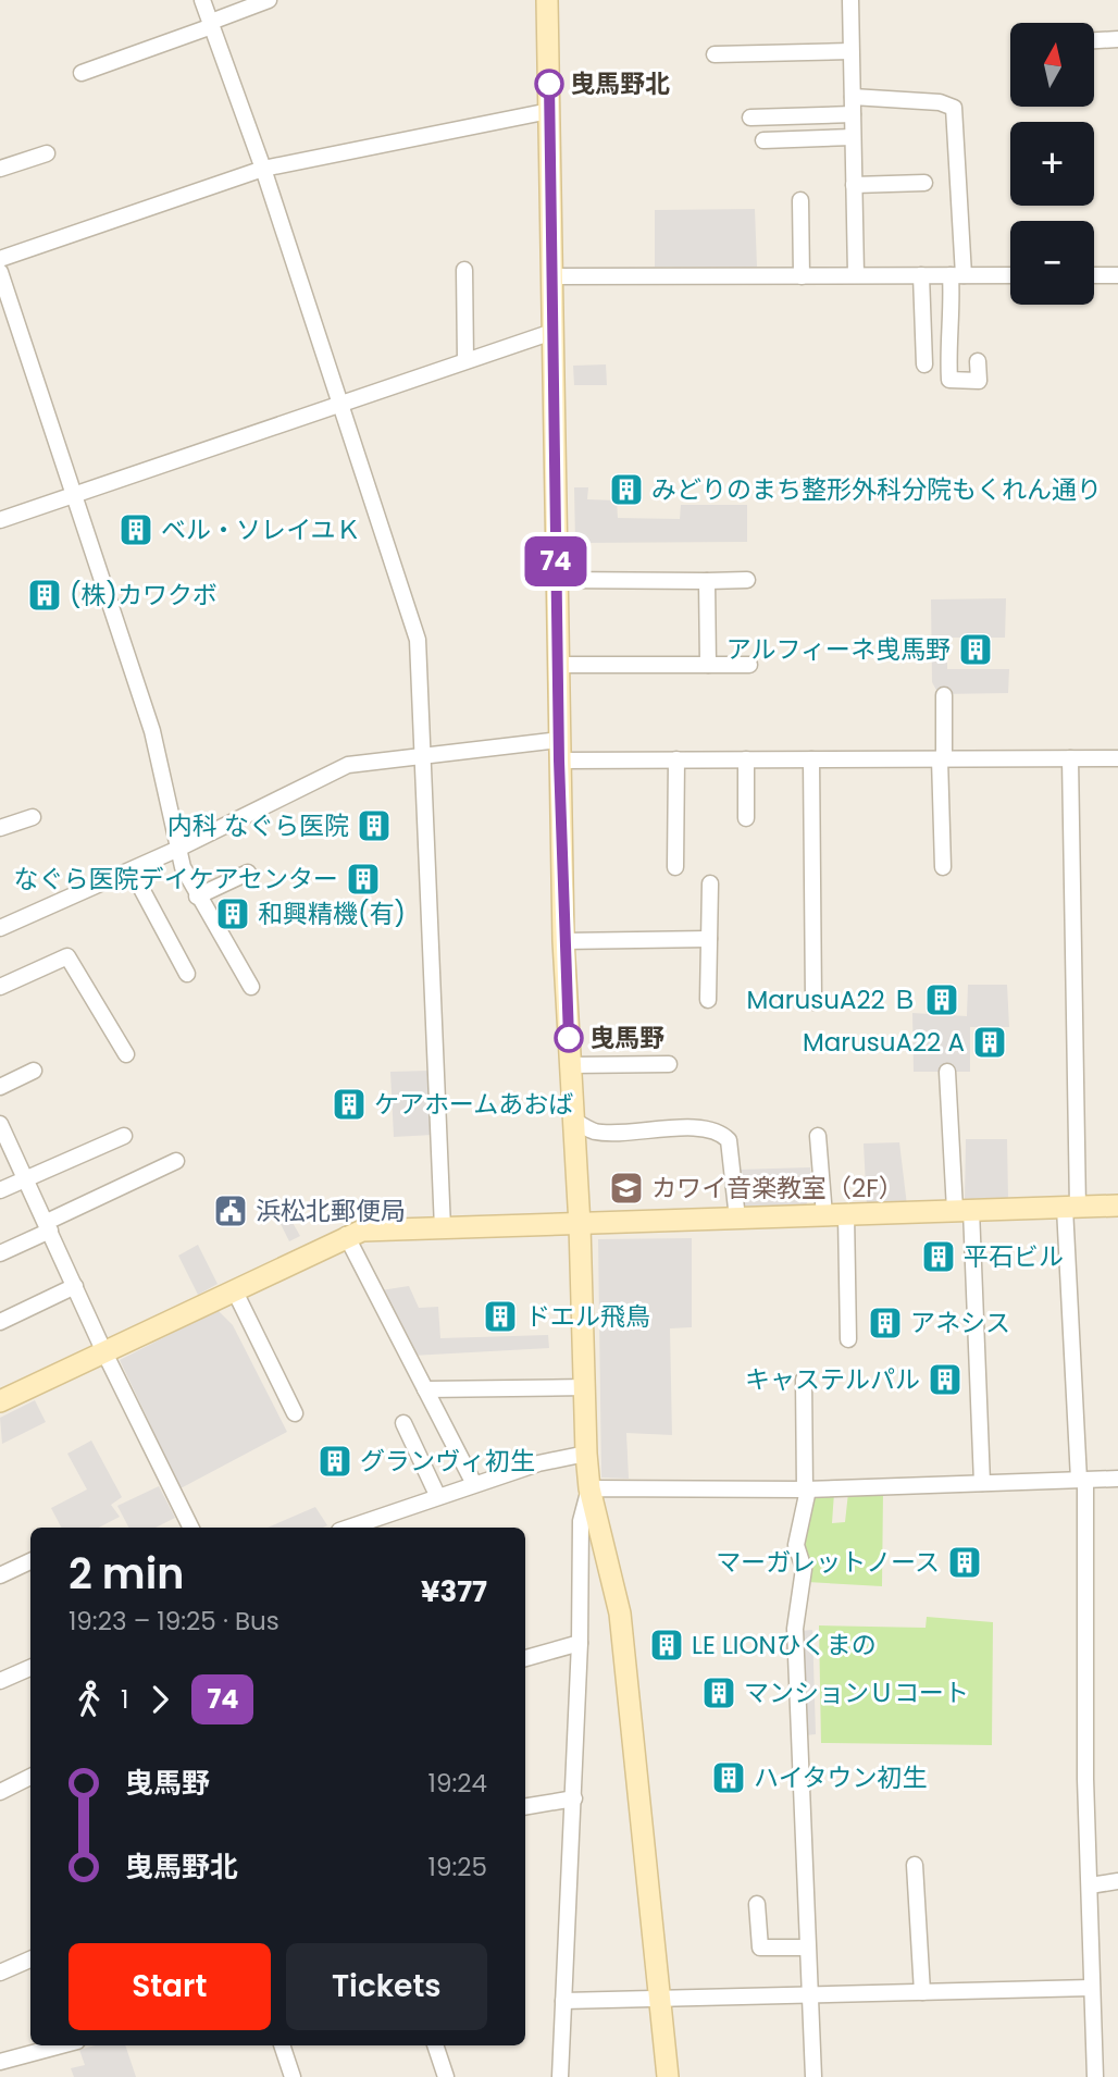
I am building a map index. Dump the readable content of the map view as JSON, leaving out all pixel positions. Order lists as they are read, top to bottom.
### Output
{
  "places": {
    "other": ["曳馬野北", "曳馬野"],
    "building": [
      "みどりのまち整形外科分院もくれん通り",
      "ベル・ソレイユＫ",
      "(株)カワクボ",
      "アルフィーネ曵馬野",
      "内科 なぐら医院",
      "なぐら医院デイケアセンター",
      "和興精機(有)",
      "MarusuA22 Ｂ",
      "MarusuA22 A",
      "ケアホームあおば",
      "平石ビル",
      "ドエル飛鳥",
      "アネシス",
      "キャステルパル",
      "グランヴィ初生",
      "マーガレットノース",
      "LE LIONひくまの",
      "マンションＵコート",
      "ハイタウン初生"
    ],
    "school or university": ["カワイ音楽教室（2F）"],
    "public building": ["浜松北郵便局"]
  },
  "lines": ["bus line 74"],
  "north": "top",
  "page": {
    "on_map": "74",
    "map_buttons": ["+", "−"],
    "heading": ["2 min", "19:23 – 19:25 · Bus", "¥377"],
    "legs": ["1", "74"],
    "list": [
      {
        "name": "曳馬野",
        "value": "19:24"
      },
      {
        "name": "曳馬野北",
        "value": "19:25"
      }
    ],
    "buttons": ["Start", "Tickets"]
  }
}
